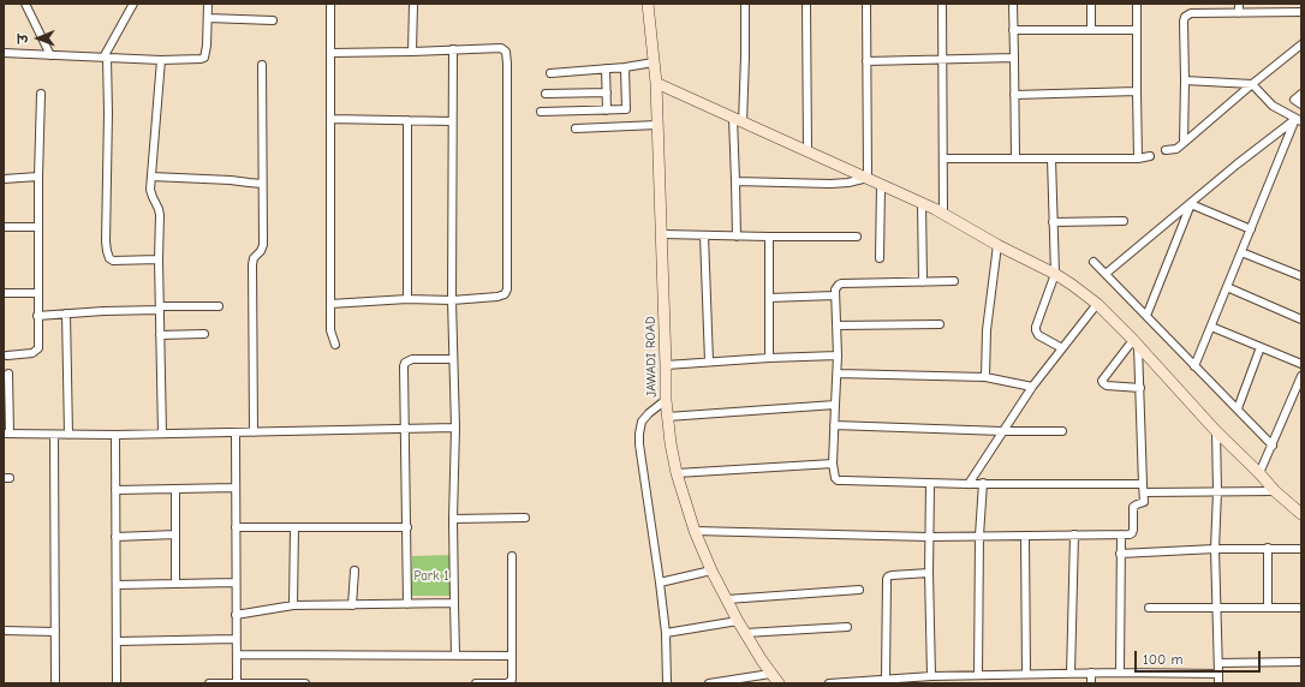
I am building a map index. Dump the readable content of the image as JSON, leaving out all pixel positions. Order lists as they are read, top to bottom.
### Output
{
  "streets": {
    "street": ["JAWADI ROAD"]
  },
  "parks": ["Park 1"],
  "scale_bar": "100 m",
  "north": "left"
}
